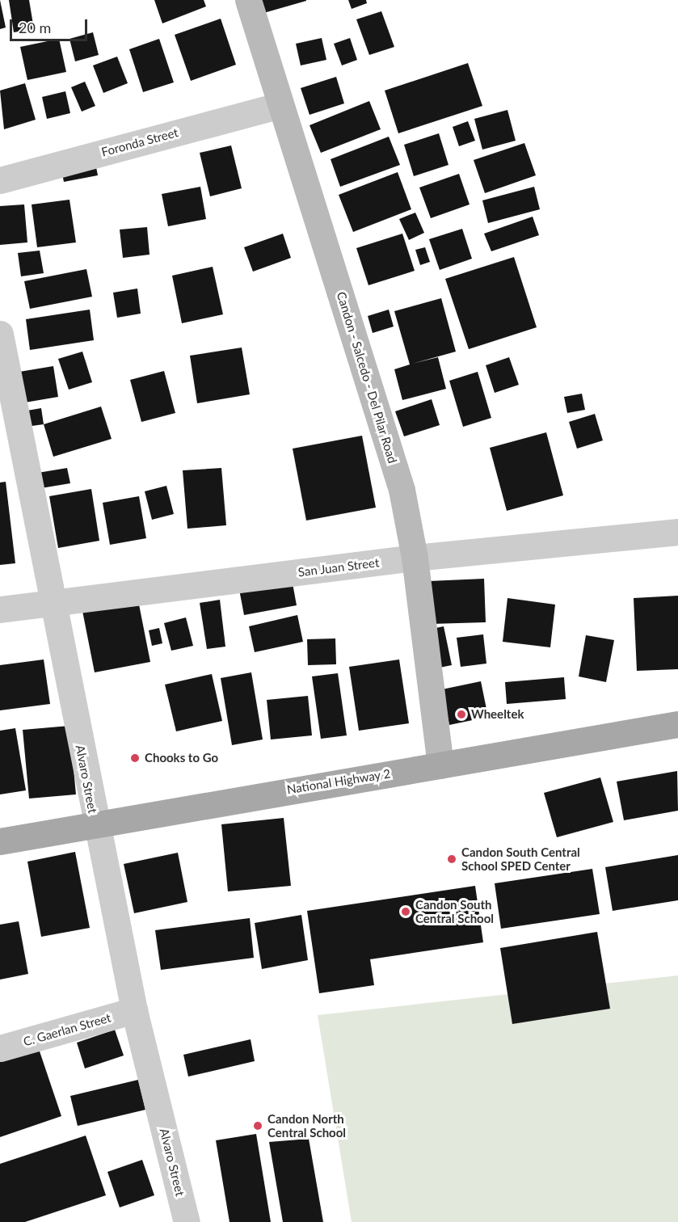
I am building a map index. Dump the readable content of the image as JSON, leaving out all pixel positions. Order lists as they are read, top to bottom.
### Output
{
  "streets": {
    "main road": ["Candon - Salcedo - Del Pilar Road", "National Highway 2"],
    "street": [
      "Foronda Street",
      "San Juan Street",
      "Alvaro Street",
      "C. Gaerlan Street"
    ]
  },
  "crossings": [
    ["Foronda Street", "Candon - Salcedo - Del Pilar Road"],
    ["Candon - Salcedo - Del Pilar Road", "San Juan Street"],
    ["Candon - Salcedo - Del Pilar Road", "National Highway 2"],
    ["San Juan Street", "Alvaro Street"],
    ["Alvaro Street", "National Highway 2"],
    ["Alvaro Street", "C. Gaerlan Street"]
  ],
  "places": [
    "Wheeltek",
    "Chooks to Go",
    "Candon South Central School SPED Center",
    "Candon South Central School",
    "Candon North Central School"
  ],
  "scale_bar": "20 m"
}
